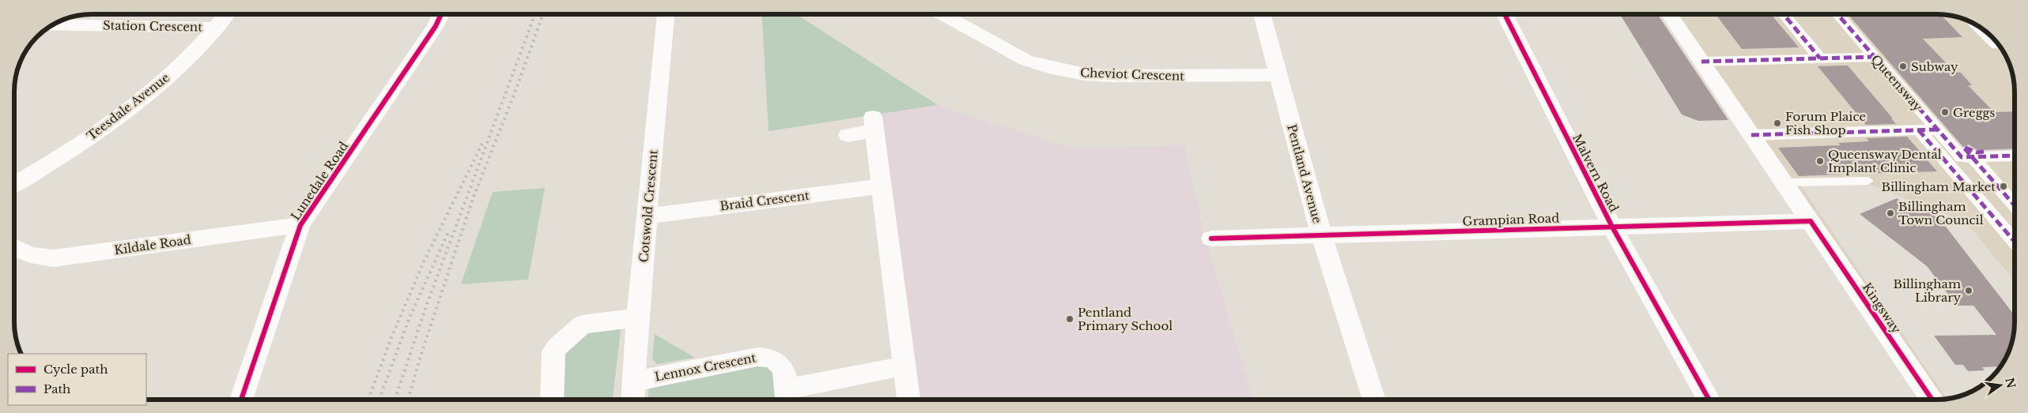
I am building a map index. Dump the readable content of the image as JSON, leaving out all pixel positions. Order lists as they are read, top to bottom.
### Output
{
  "streets": {
    "street": [
      "Station Crescent",
      "Cheviot Crescent",
      "Queensway",
      "Teesdale Avenue",
      "Malvern Road",
      "Pentland Avenue",
      "Lunedale Road",
      "Braid Crescent",
      "Cotswold Crescent",
      "Grampian Road",
      "Kildale Road",
      "Kingsway",
      "Lennox Crescent"
    ]
  },
  "crossings": [
    ["Station Crescent", "Teesdale Avenue"],
    ["Cheviot Crescent", "Pentland Avenue"],
    ["Malvern Road", "Grampian Road"],
    ["Pentland Avenue", "Grampian Road"],
    ["Lunedale Road", "Kildale Road"],
    ["Braid Crescent", "Cotswold Crescent"],
    ["Cotswold Crescent", "Lennox Crescent"],
    ["Grampian Road", "Kingsway"]
  ],
  "places": [
    "Subway",
    "Greggs",
    "Forum Plaice Fish Shop",
    "Queensway Dental Implant Clinic",
    "Billingham Market",
    "Billingham Town Council",
    "Billingham Library",
    "Pentland Primary School"
  ],
  "legend": ["Cycle path", "Path"],
  "north": "right"
}
